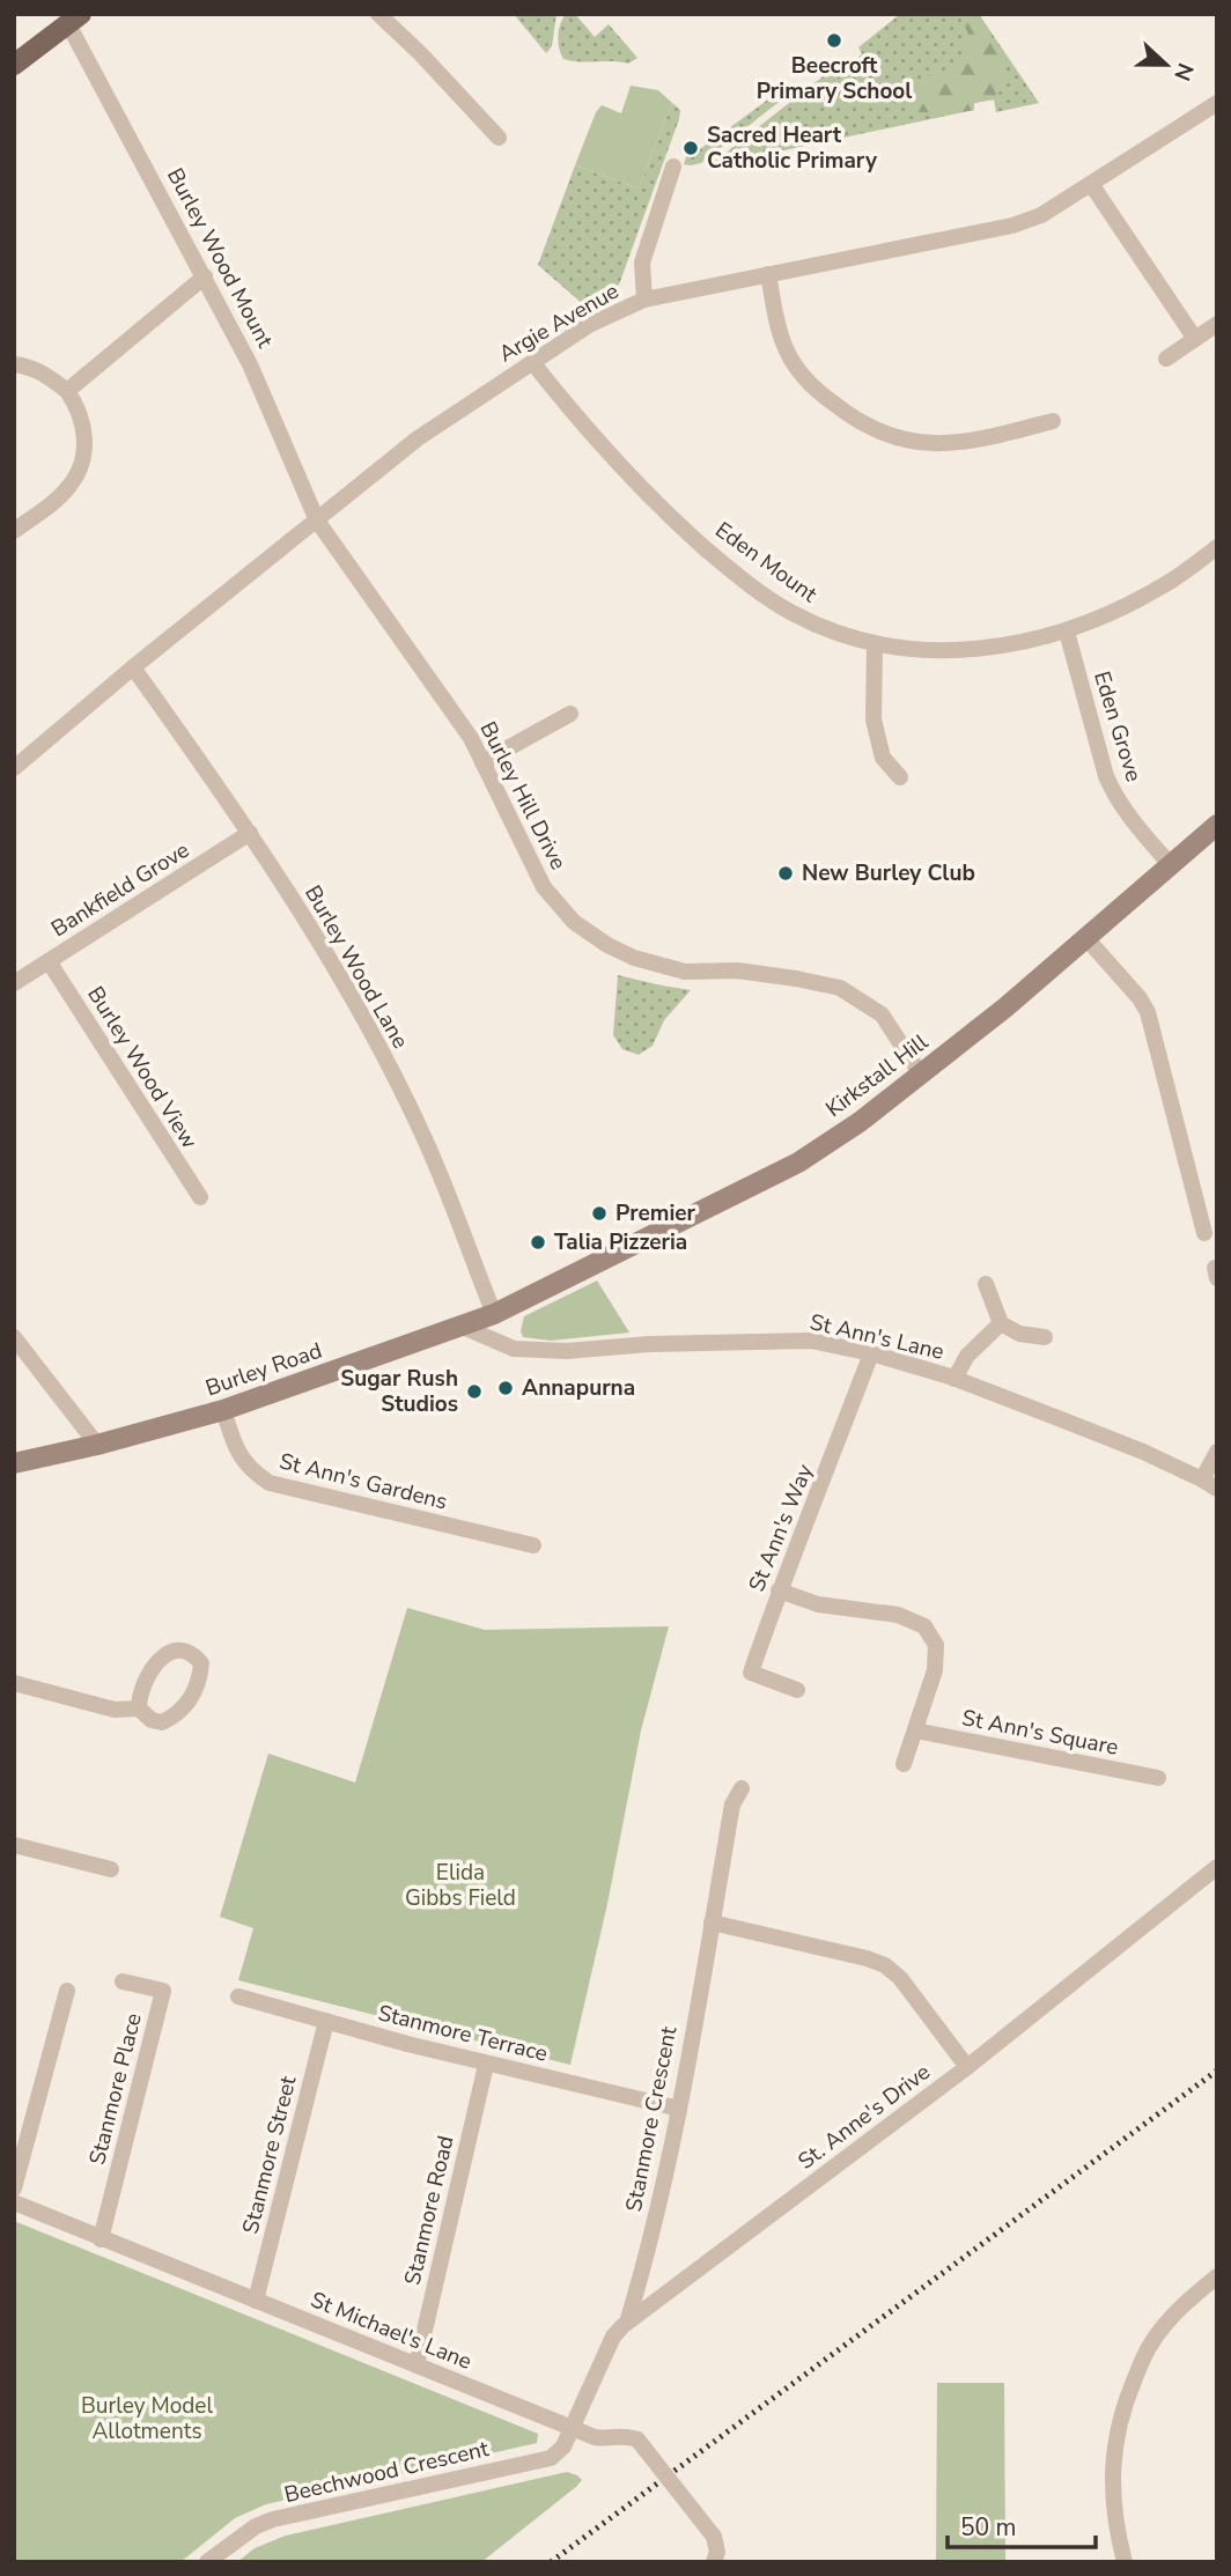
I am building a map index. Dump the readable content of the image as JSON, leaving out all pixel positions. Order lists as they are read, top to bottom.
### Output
{
  "streets": {
    "street": [
      "Burley Wood Mount",
      "Argie Avenue",
      "Eden Mount",
      "Eden Grove",
      "Burley Hill Drive",
      "Bankfield Grove",
      "Burley Wood Lane",
      "Burley Wood View",
      "Kirkstall Hill",
      "St Ann's Lane",
      "Burley Road",
      "St Ann's Gardens",
      "St Ann's Way",
      "St Ann's Square",
      "Stanmore Terrace",
      "Stanmore Place",
      "St. Anne's Drive",
      "Stanmore Crescent",
      "Stanmore Street",
      "Stanmore Road",
      "St Michael's Lane",
      "Beechwood Crescent"
    ]
  },
  "crossings": [
    ["Burley Wood Mount", "Argie Avenue"],
    ["Burley Wood Mount", "Burley Hill Drive"],
    ["Argie Avenue", "Eden Mount"],
    ["Argie Avenue", "Burley Hill Drive"],
    ["Argie Avenue", "Burley Wood Lane"],
    ["Eden Mount", "Eden Grove"],
    ["Eden Grove", "Kirkstall Hill"],
    ["Burley Hill Drive", "Kirkstall Hill"],
    ["Bankfield Grove", "Burley Wood Lane"],
    ["Bankfield Grove", "Burley Wood View"],
    ["Burley Wood Lane", "Burley Road"],
    ["Kirkstall Hill", "Burley Road"],
    ["St Ann's Lane", "Burley Road"],
    ["St Ann's Lane", "St Ann's Way"],
    ["Burley Road", "St Ann's Gardens"],
    ["Stanmore Terrace", "Stanmore Crescent"],
    ["Stanmore Terrace", "Stanmore Street"],
    ["Stanmore Terrace", "Stanmore Road"],
    ["Stanmore Place", "St Michael's Lane"],
    ["St. Anne's Drive", "Stanmore Crescent"],
    ["St. Anne's Drive", "St Michael's Lane"],
    ["St. Anne's Drive", "Beechwood Crescent"],
    ["Stanmore Street", "St Michael's Lane"],
    ["Stanmore Road", "St Michael's Lane"],
    ["St Michael's Lane", "Beechwood Crescent"]
  ],
  "parks": ["Elida Gibbs Field", "Burley Model Allotments"],
  "places": [
    "Beecroft Primary School",
    "Sacred Heart Catholic Primary",
    "New Burley Club",
    "Premier",
    "Talia Pizzeria",
    "Annapurna",
    "Sugar Rush Studios"
  ],
  "scale_bar": "50 m",
  "north": "right"
}
